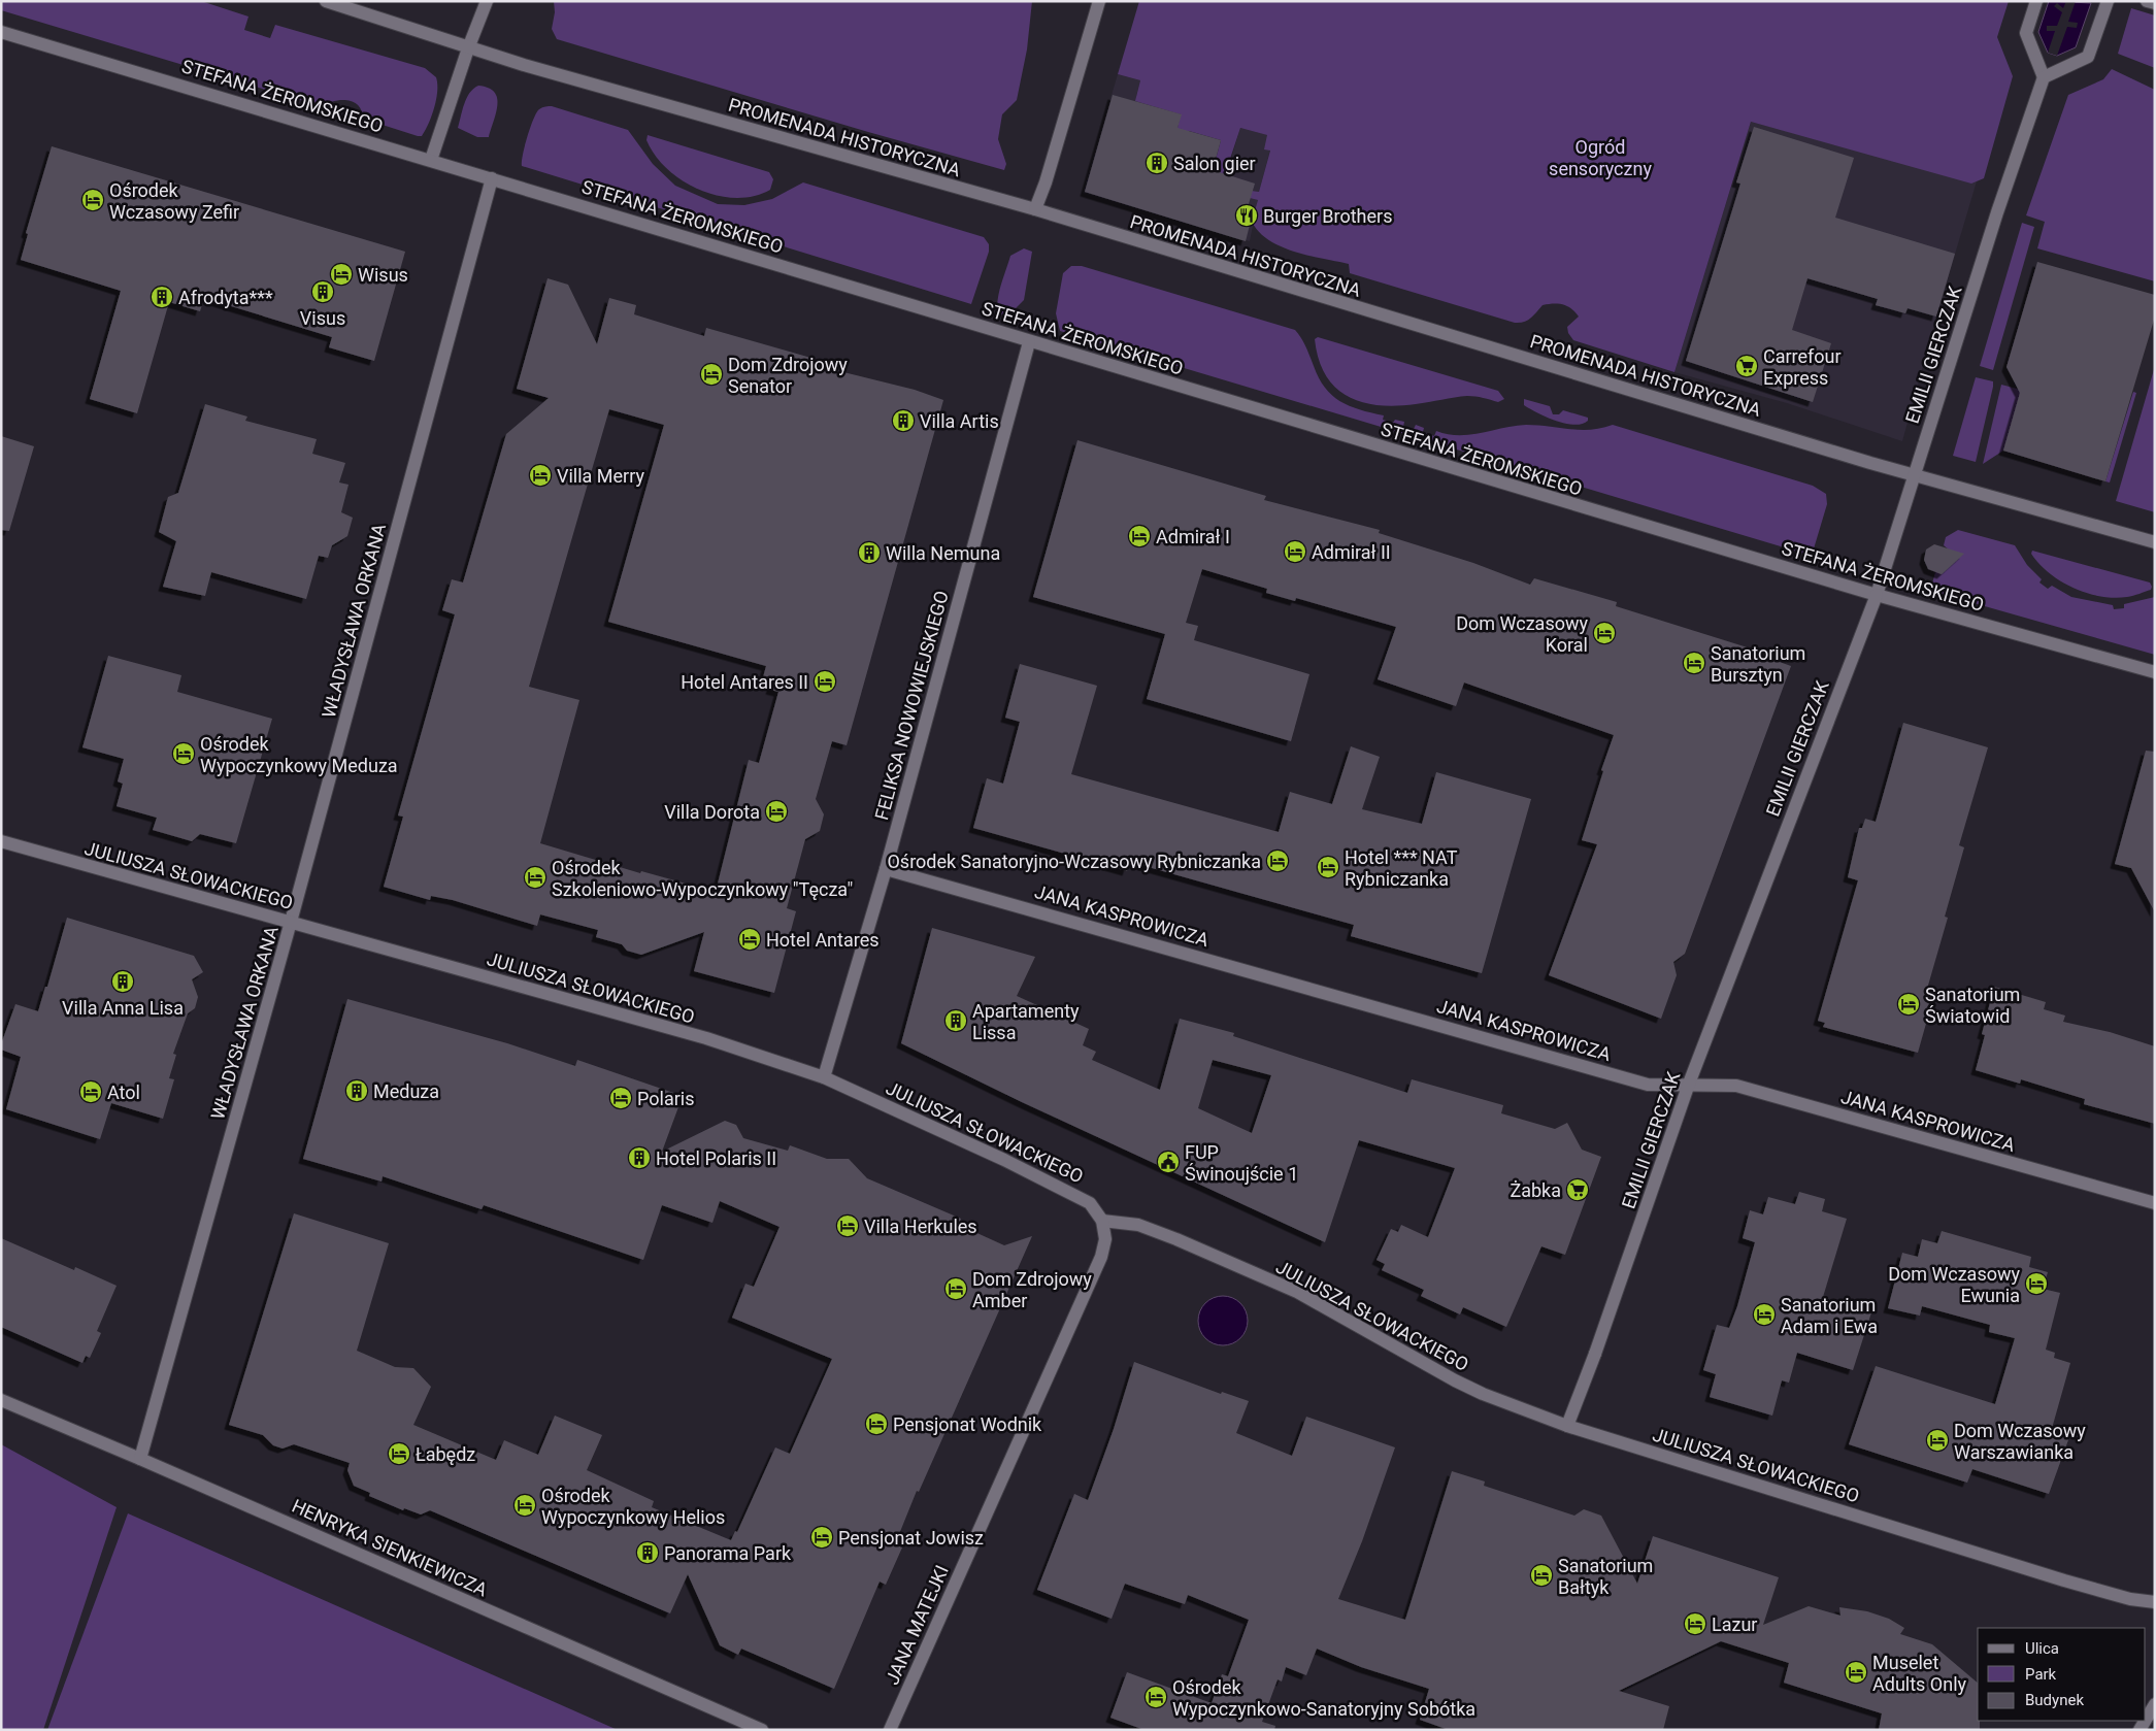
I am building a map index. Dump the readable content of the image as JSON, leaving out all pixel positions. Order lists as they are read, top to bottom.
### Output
{
  "streets": {
    "street": [
      "STEFANA ŻEROMSKIEGO",
      "PROMENADA HISTORYCZNA",
      "EMILII GIERCZAK",
      "WŁADYSŁAWA ORKANA",
      "FELIKSA NOWOWIEJSKIEGO",
      "JULIUSZA SŁOWACKIEGO",
      "JANA KASPROWICZA",
      "HENRYKA SIENKIEWICZA",
      "JANA MATEJKI"
    ]
  },
  "crossings": [
    ["STEFANA ŻEROMSKIEGO", "EMILII GIERCZAK"],
    ["STEFANA ŻEROMSKIEGO", "WŁADYSŁAWA ORKANA"],
    ["STEFANA ŻEROMSKIEGO", "FELIKSA NOWOWIEJSKIEGO"],
    ["PROMENADA HISTORYCZNA", "EMILII GIERCZAK"],
    ["EMILII GIERCZAK", "JULIUSZA SŁOWACKIEGO"],
    ["EMILII GIERCZAK", "JANA KASPROWICZA"],
    ["WŁADYSŁAWA ORKANA", "JULIUSZA SŁOWACKIEGO"],
    ["WŁADYSŁAWA ORKANA", "HENRYKA SIENKIEWICZA"],
    ["FELIKSA NOWOWIEJSKIEGO", "JULIUSZA SŁOWACKIEGO"],
    ["FELIKSA NOWOWIEJSKIEGO", "JANA KASPROWICZA"],
    ["JULIUSZA SŁOWACKIEGO", "JANA MATEJKI"]
  ],
  "parks": ["Ogród sensoryczny"],
  "places": {
    "building": [
      "Salon gier",
      "Visus",
      "Afrodyta***",
      "Villa Artis",
      "Willa Nemuna",
      "Villa Anna Lisa",
      "Apartamenty Lissa",
      "Meduza",
      "Hotel Polaris II",
      "Panorama Park"
    ],
    "hotel": [
      "Ośrodek Wczasowy Zefir",
      "Wisus",
      "Dom Zdrojowy Senator",
      "Villa Merry",
      "Admirał I",
      "Admirał II",
      "Dom Wczasowy Koral",
      "Sanatorium Bursztyn",
      "Hotel Antares II",
      "Ośrodek Wypoczynkowy Meduza",
      "Villa Dorota",
      "Ośrodek Sanatoryjno-Wczasowy Rybniczanka",
      "Hotel *** NAT Rybniczanka",
      "Ośrodek Szkoleniowo-Wypoczynkowy \"Tęcza\"",
      "Hotel Antares",
      "Sanatorium Światowid",
      "Atol",
      "Polaris",
      "Villa Herkules",
      "Dom Wczasowy Ewunia",
      "Dom Zdrojowy Amber",
      "Sanatorium Adam i Ewa",
      "Pensjonat Wodnik",
      "Dom Wczasowy Warszawianka",
      "Łabędz",
      "Ośrodek Wypoczynkowy Helios",
      "Pensjonat Jowisz",
      "Sanatorium Bałtyk",
      "Lazur",
      "Muselet Adults Only",
      "Ośrodek Wypoczynkowo-Sanatoryjny Sobótka"
    ],
    "restaurant": ["Burger Brothers"],
    "supermarket": ["Carrefour Express", "Żabka"],
    "public building": ["FUP Świnoujście 1"]
  },
  "legend": ["Ulica", "Park", "Budynek"]
}
